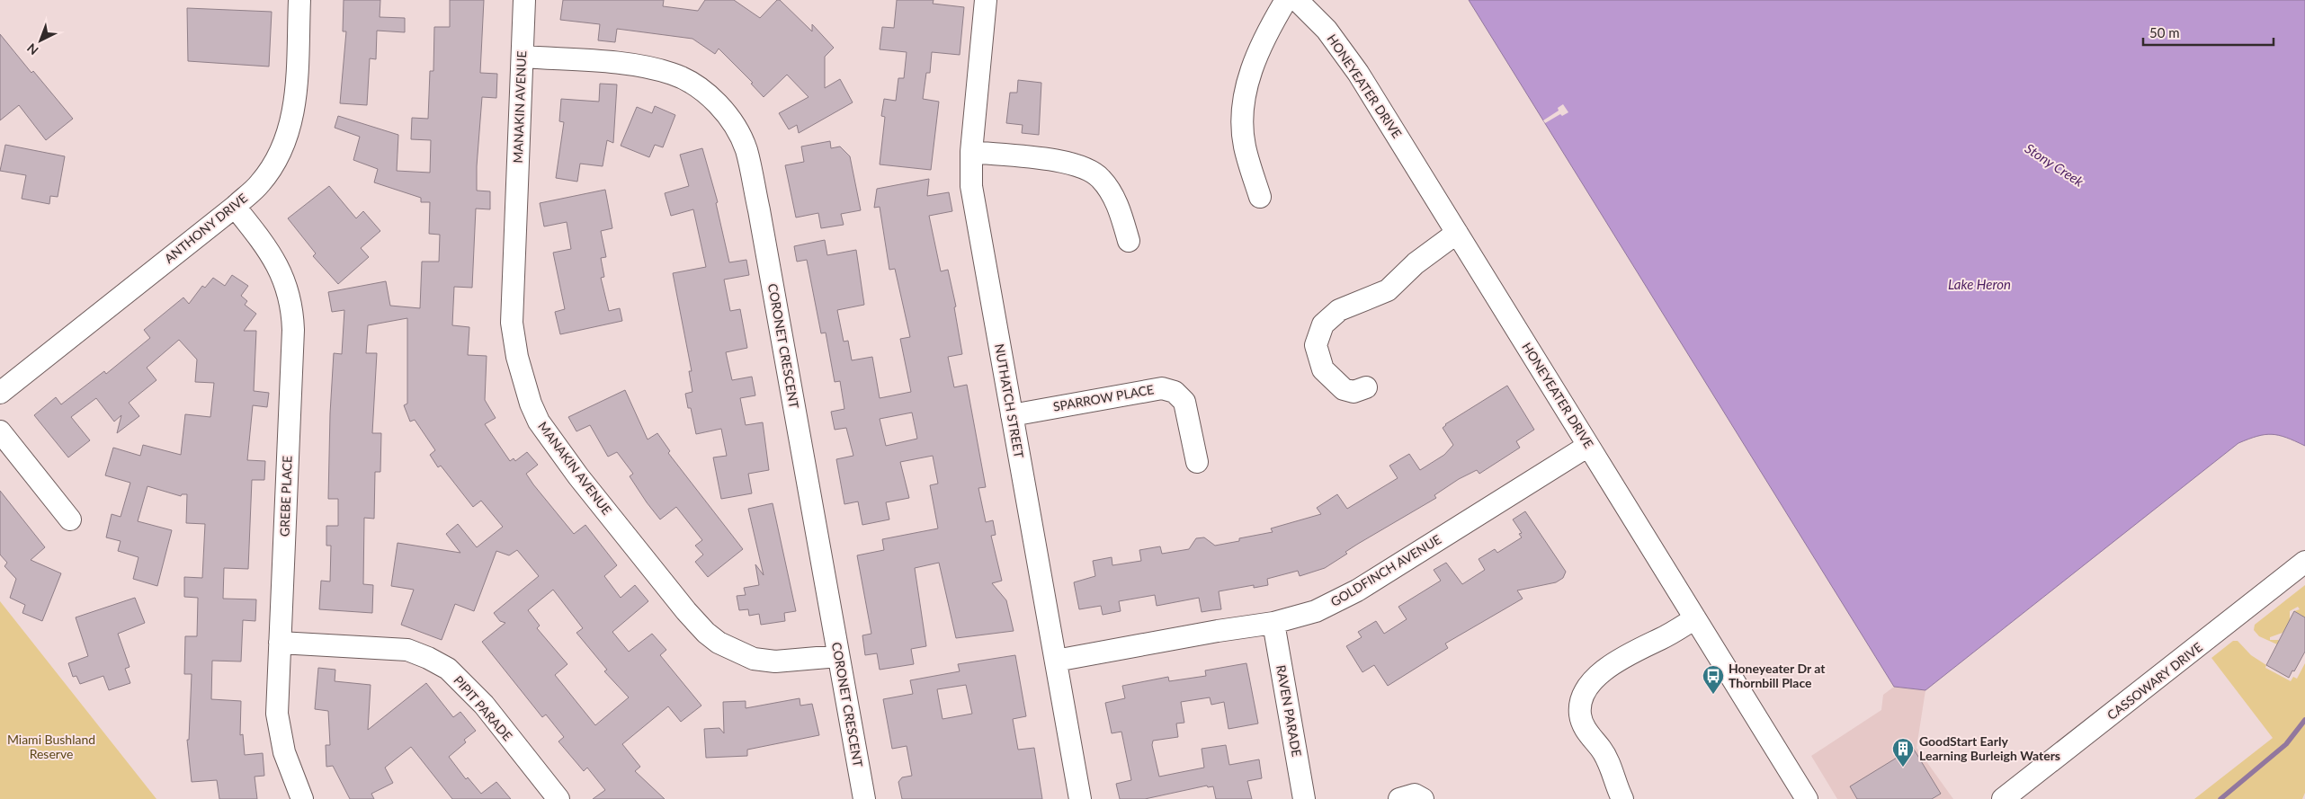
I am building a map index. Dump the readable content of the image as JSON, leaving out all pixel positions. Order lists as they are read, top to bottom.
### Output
{
  "streets": {
    "street": [
      "HONEYEATER DRIVE",
      "MANAKIN AVENUE",
      "ANTHONY DRIVE",
      "CORONET CRESCENT",
      "SPARROW PLACE",
      "NUTHATCH STREET",
      "GREBE PLACE",
      "GOLDFINCH AVENUE",
      "CASSOWARY DRIVE",
      "PIPIT PARADE",
      "RAVEN PARADE"
    ]
  },
  "crossings": [
    ["HONEYEATER DRIVE", "GOLDFINCH AVENUE"],
    ["MANAKIN AVENUE", "CORONET CRESCENT"],
    ["ANTHONY DRIVE", "GREBE PLACE"],
    ["SPARROW PLACE", "NUTHATCH STREET"],
    ["NUTHATCH STREET", "GOLDFINCH AVENUE"],
    ["GREBE PLACE", "PIPIT PARADE"],
    ["GOLDFINCH AVENUE", "RAVEN PARADE"]
  ],
  "water": ["Stony Creek", "Lake Heron"],
  "parks": ["Miami Bushland Reserve"],
  "places": {
    "bus stop": ["Honeyeater Dr at Thornbill Place"],
    "building": ["GoodStart Early Learning Burleigh Waters"]
  },
  "scale_bar": "50 m",
  "north": "bottom left"
}
